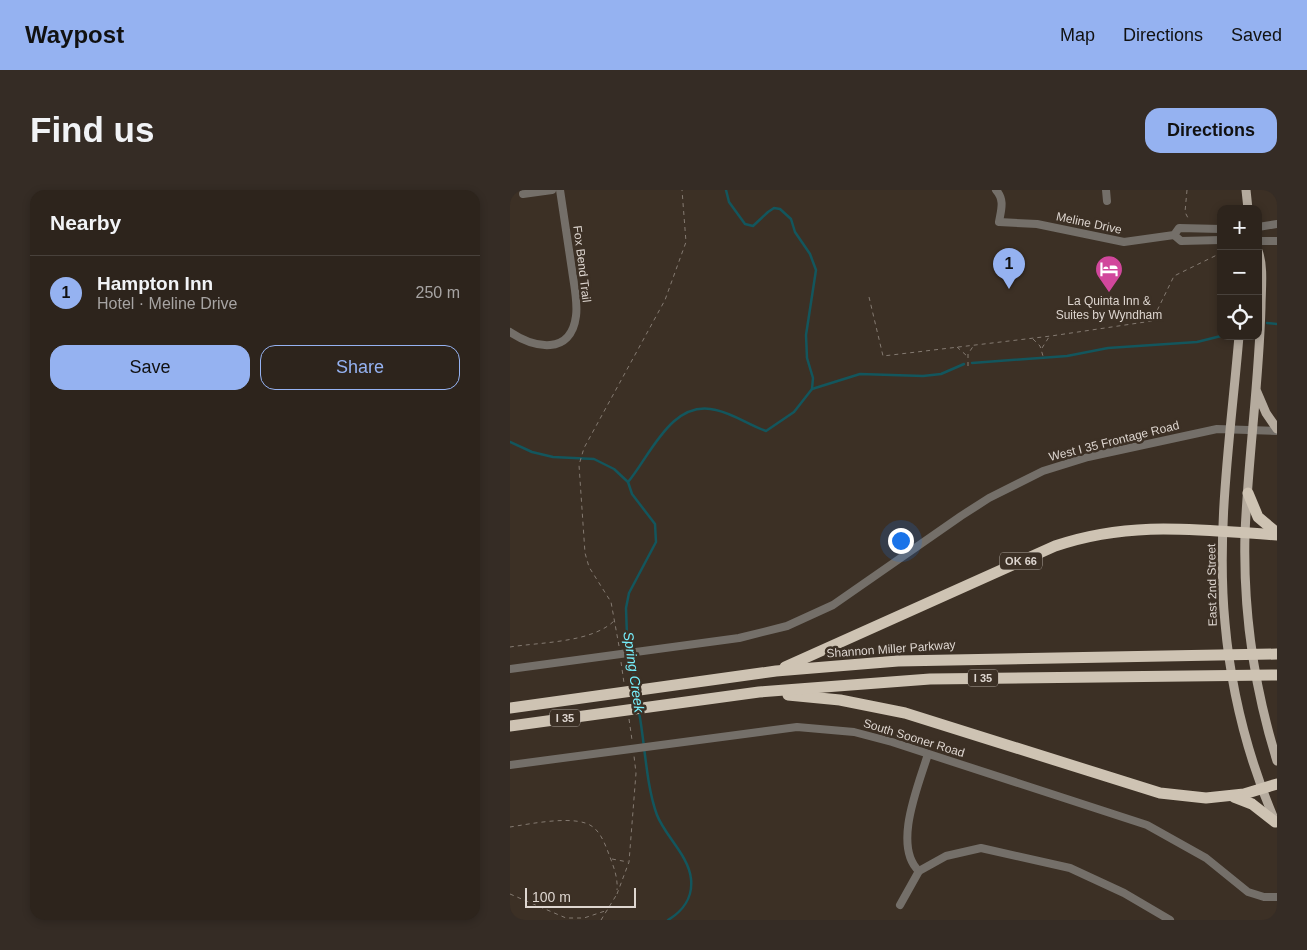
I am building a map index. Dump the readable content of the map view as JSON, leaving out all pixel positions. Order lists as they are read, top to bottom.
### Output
{
  "streets": {
    "highway": ["OK 66", "Shannon Miller Parkway", "I 35"],
    "main road": ["East 2nd Street"],
    "street": [
      "Meline Drive",
      "Fox Bend Trail",
      "West I 35 Frontage Road",
      "South Sooner Road"
    ]
  },
  "crossings": [
    ["West I 35 Frontage Road", "East 2nd Street"],
    ["OK 66", "East 2nd Street"],
    ["OK 66", "Shannon Miller Parkway"]
  ],
  "water": ["Spring Creek"],
  "places": {
    "hotel": ["La Quinta Inn & Suites by Wyndham"]
  },
  "scale_bar": "100 m",
  "page": {
    "header": "Waypost",
    "nav": ["Map", "Directions", "Saved"],
    "buttons": [
      "Directions",
      ["Save", "Share"]
    ],
    "title": "Find us",
    "heading": "Nearby",
    "map_buttons": ["+", "−"],
    "pins": "1",
    "list": [
      {
        "mark": "1",
        "name": "Hampton Inn",
        "note": "Hotel · Meline Drive",
        "value": "250 m"
      }
    ],
    "scale": "100 m"
  }
}
